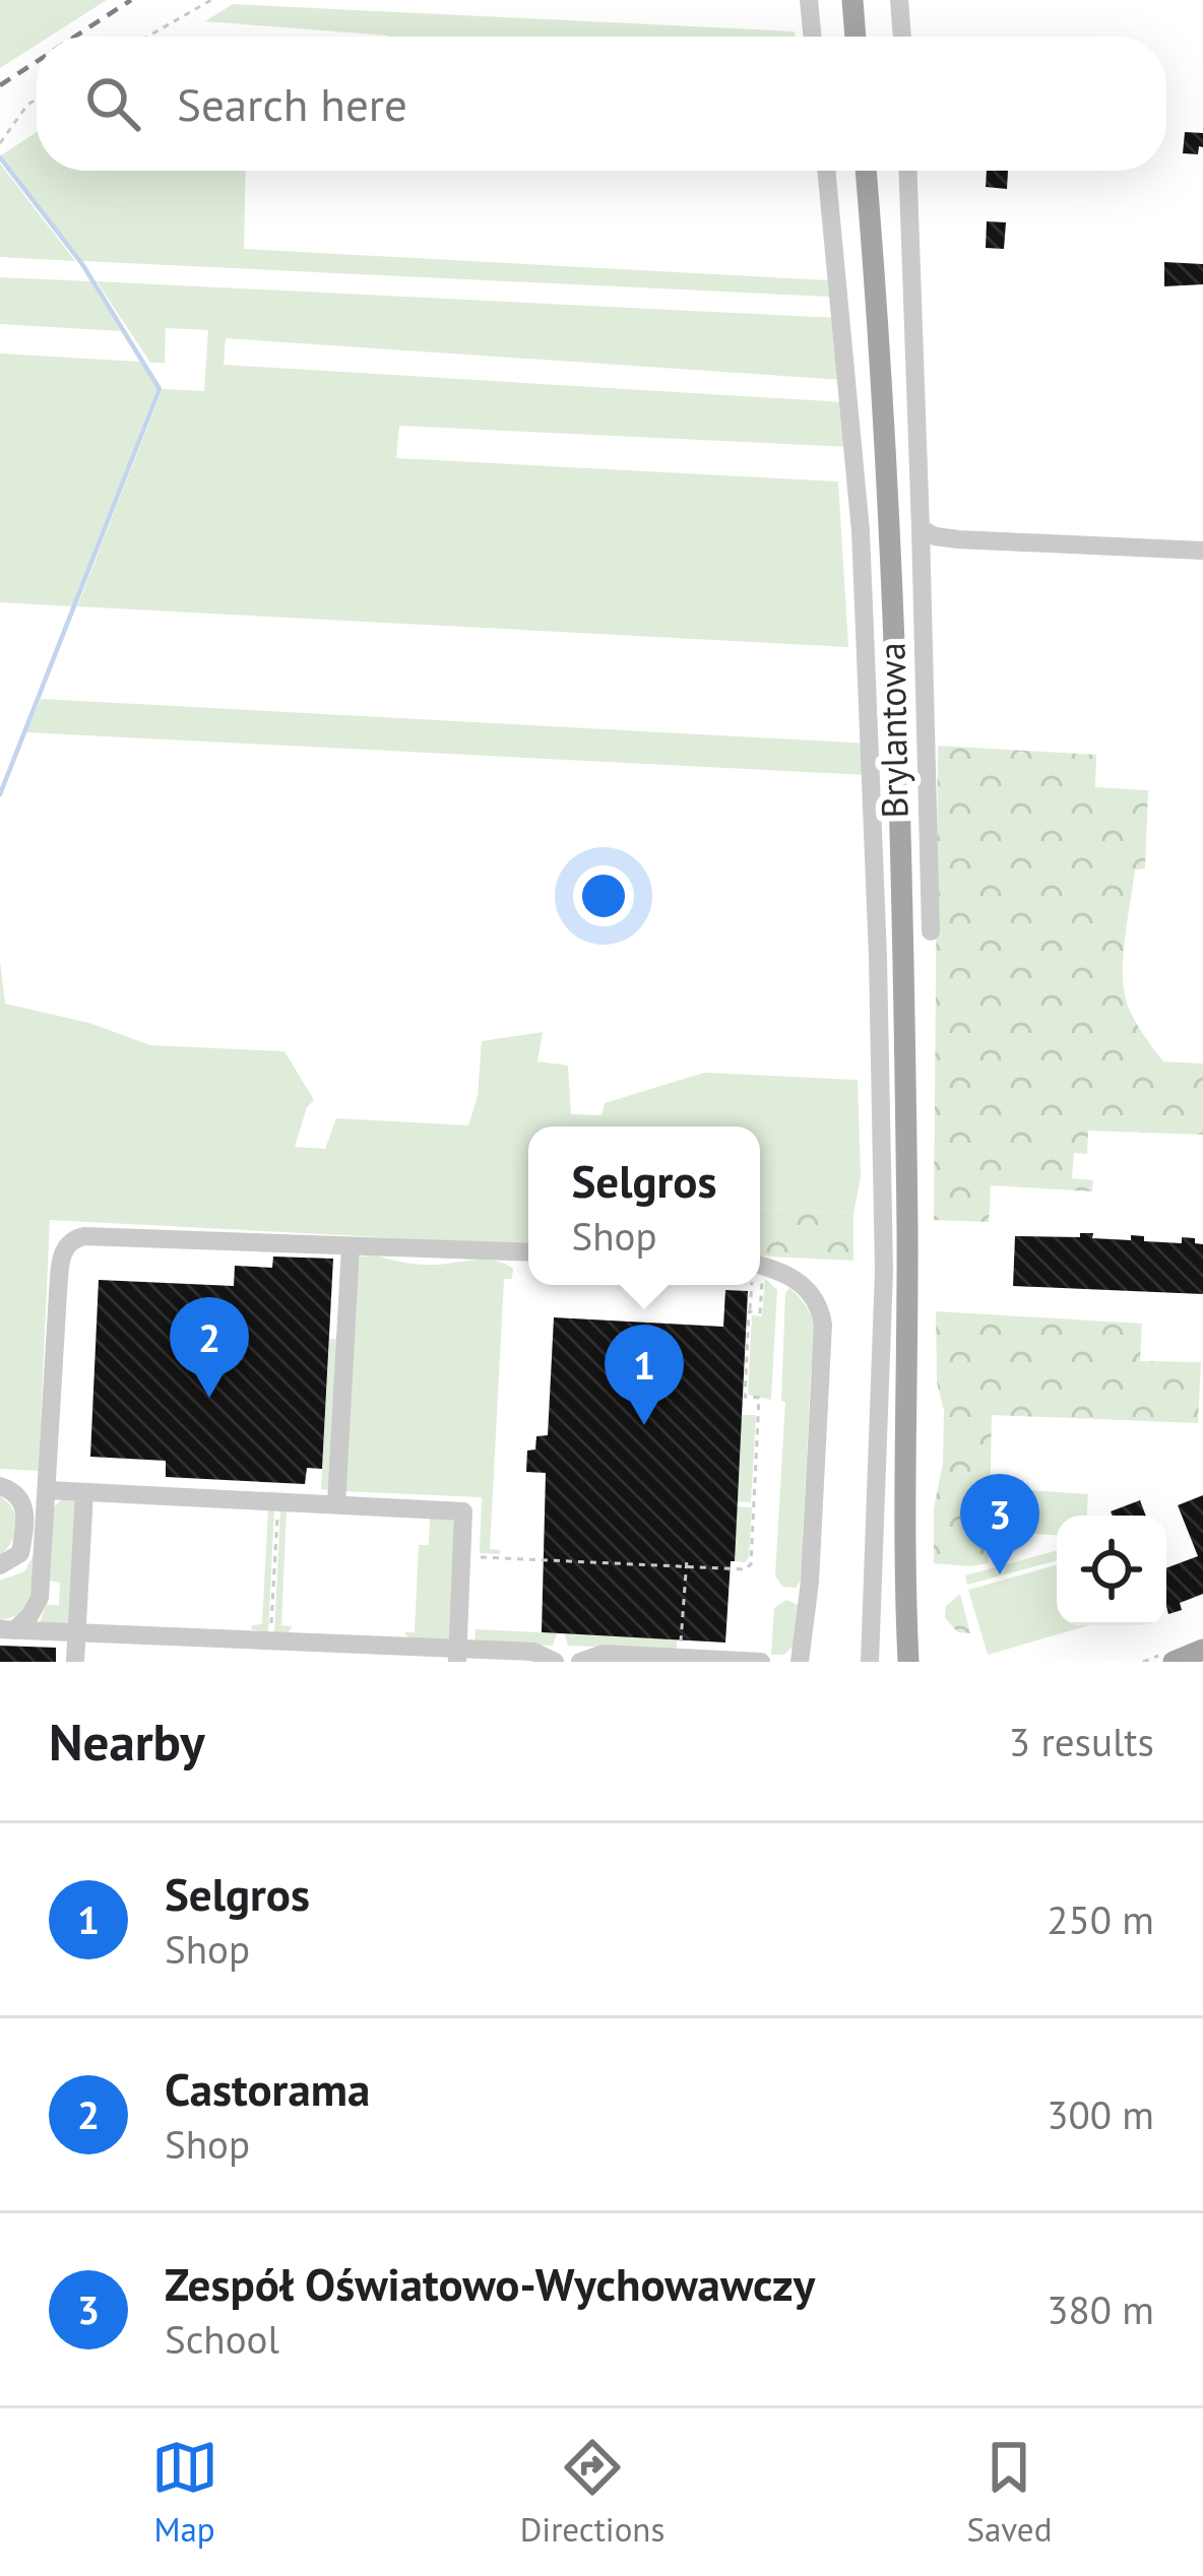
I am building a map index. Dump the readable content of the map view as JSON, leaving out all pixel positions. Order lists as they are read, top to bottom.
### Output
{
  "streets": {
    "street": ["Brylantowa"]
  },
  "page": {
    "search": "Search here",
    "popup": ["Selgros", "Shop"],
    "pins": ["2", "1", "3"],
    "heading": ["Nearby", "3 results"],
    "list": [
      {
        "mark": "1",
        "name": "Selgros",
        "note": "Shop",
        "value": "250 m"
      },
      {
        "mark": "2",
        "name": "Castorama",
        "note": "Shop",
        "value": "300 m"
      },
      {
        "mark": "3",
        "name": "Zespół Oświatowo-Wychowawczy",
        "note": "School",
        "value": "380 m"
      }
    ],
    "nav": ["Map", "Directions", "Saved"]
  }
}
